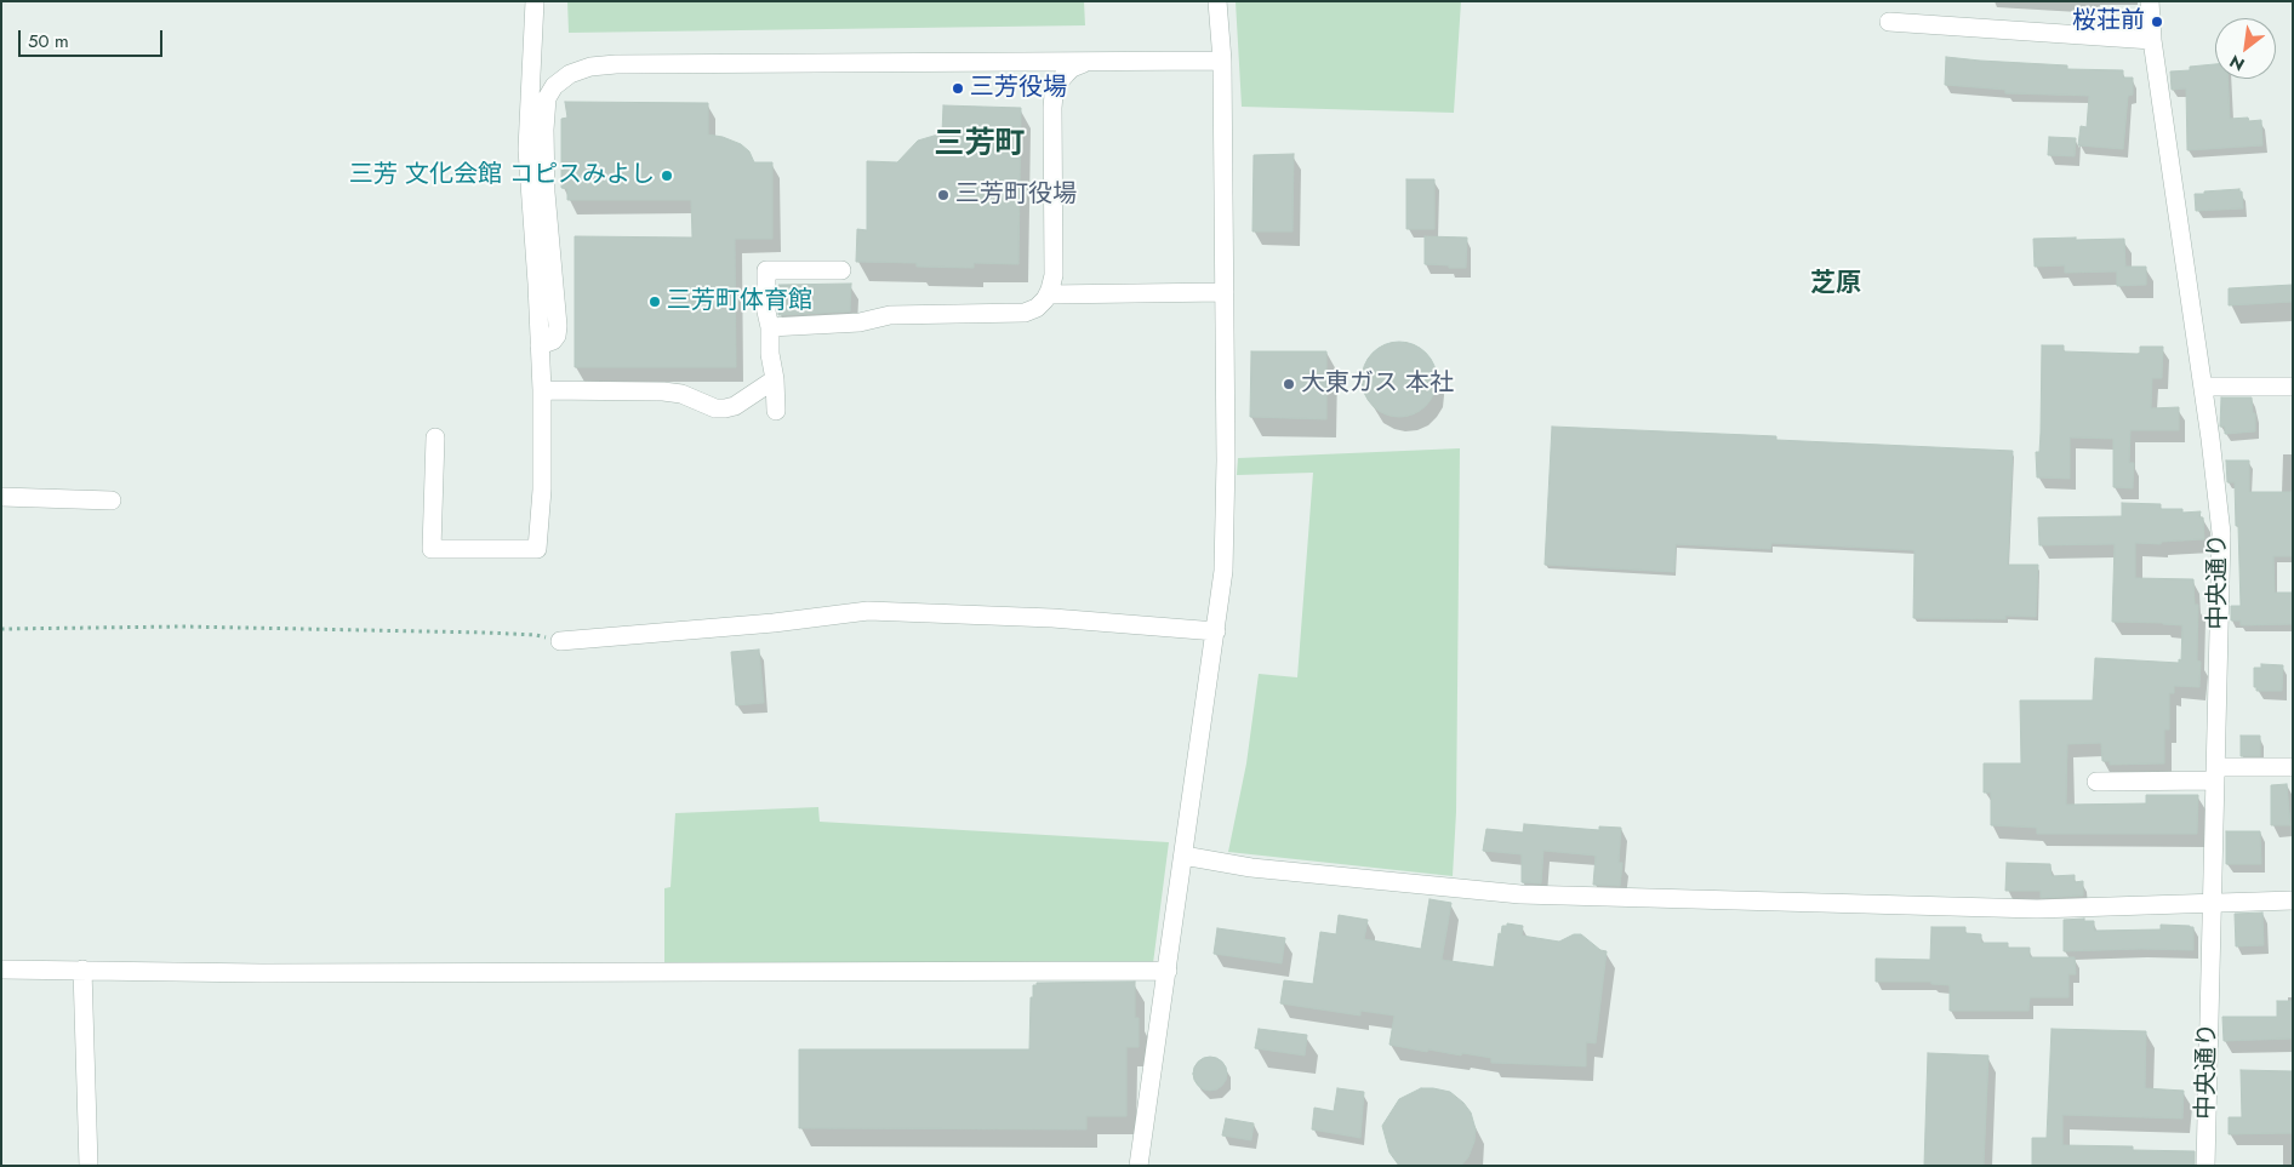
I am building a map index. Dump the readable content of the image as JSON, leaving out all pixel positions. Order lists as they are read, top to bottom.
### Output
{
  "streets": {
    "street": ["中央通り"]
  },
  "districts": ["三芳町", "芝原"],
  "places": [
    "桜荘前",
    "三芳役場",
    "三芳 文化会館 コピスみよし",
    "三芳町役場",
    "三芳町体育館",
    "大東ガス 本社"
  ],
  "scale_bar": "50 m",
  "north": "bottom left"
}
